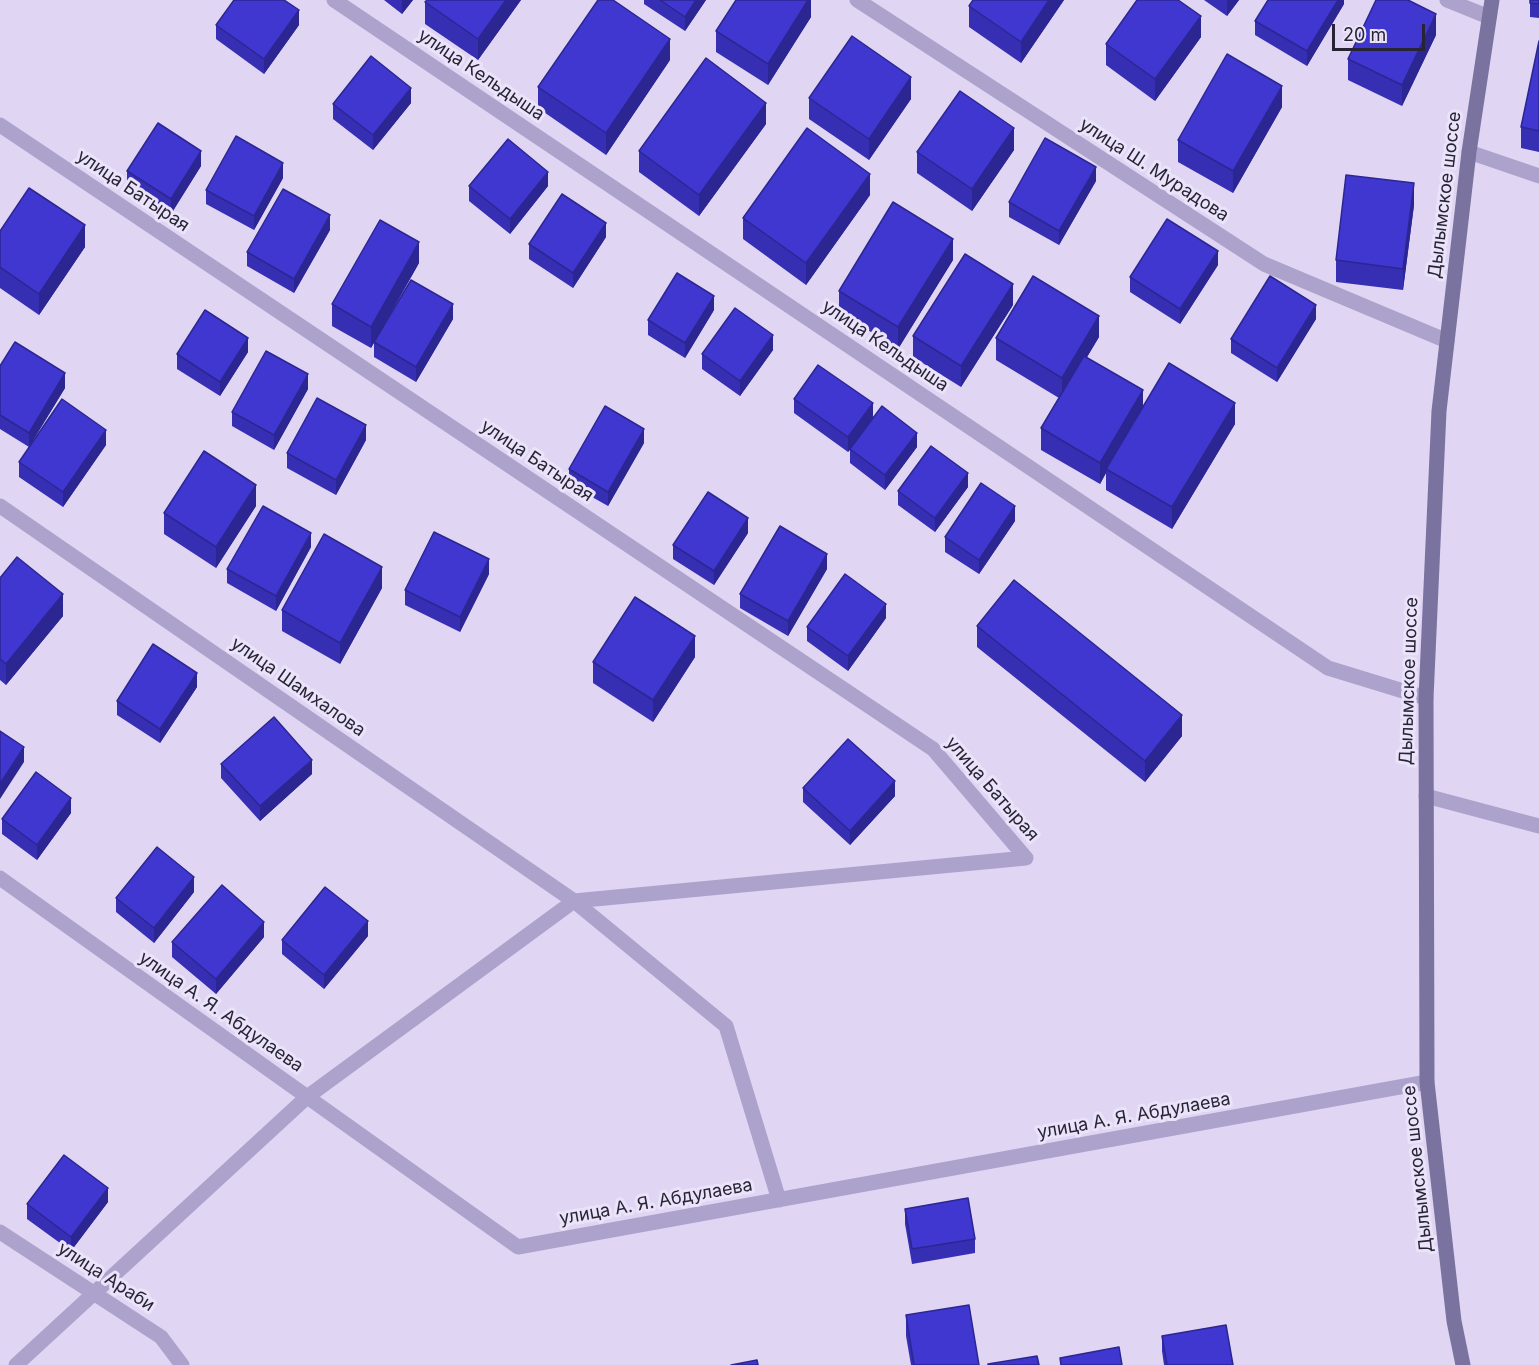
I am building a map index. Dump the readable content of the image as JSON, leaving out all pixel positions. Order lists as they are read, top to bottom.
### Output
{
  "streets": {
    "main road": ["Дылымское шоссе"],
    "street": [
      "улица Кельдыша",
      "улица Ш. Мурадова",
      "улица Батырая",
      "улица Шамхалова",
      "улица А. Я. Абдулаева",
      "улица Араби"
    ]
  },
  "crossings": [
    ["улица Кельдыша", "Дылымское шоссе"],
    ["улица Ш. Мурадова", "Дылымское шоссе"],
    ["улица Батырая", "улица Шамхалова"],
    ["Дылымское шоссе", "улица А. Я. Абдулаева"],
    ["улица Шамхалова", "улица А. Я. Абдулаева"]
  ],
  "scale_bar": "20 m"
}
